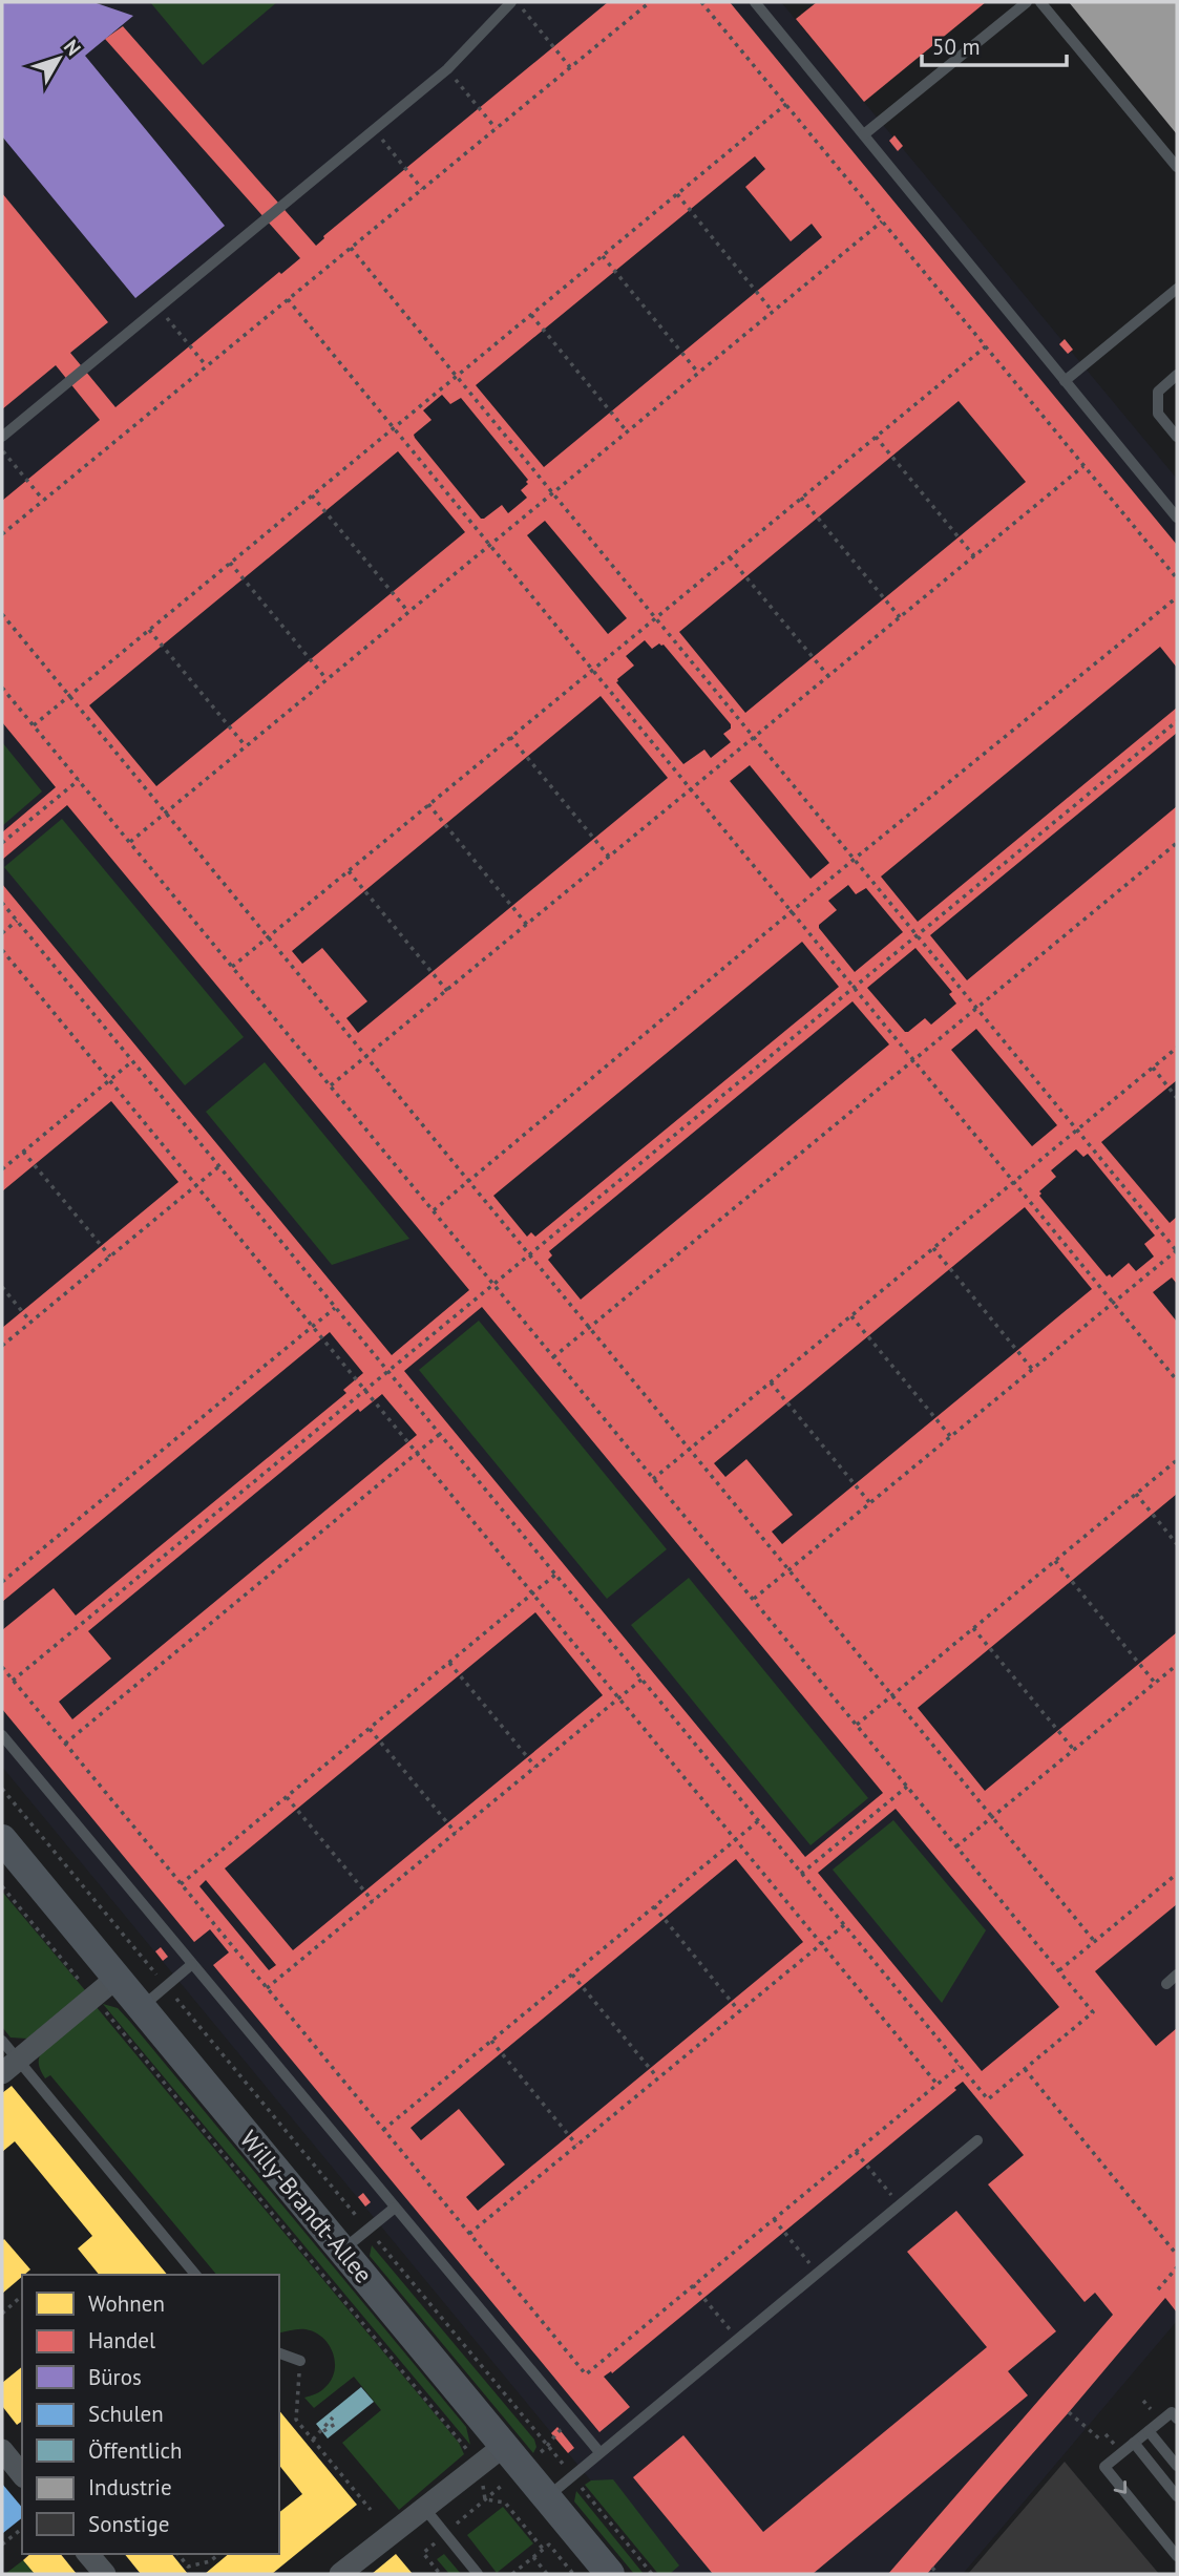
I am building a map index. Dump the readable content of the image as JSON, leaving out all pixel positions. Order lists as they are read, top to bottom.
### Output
{
  "streets": {
    "main road": ["Willy-Brandt-Allee"]
  },
  "legend": [
    "Wohnen",
    "Handel",
    "Büros",
    "Schulen",
    "Öffentlich",
    "Industrie",
    "Sonstige"
  ],
  "scale_bar": "50 m",
  "north": "top right"
}
